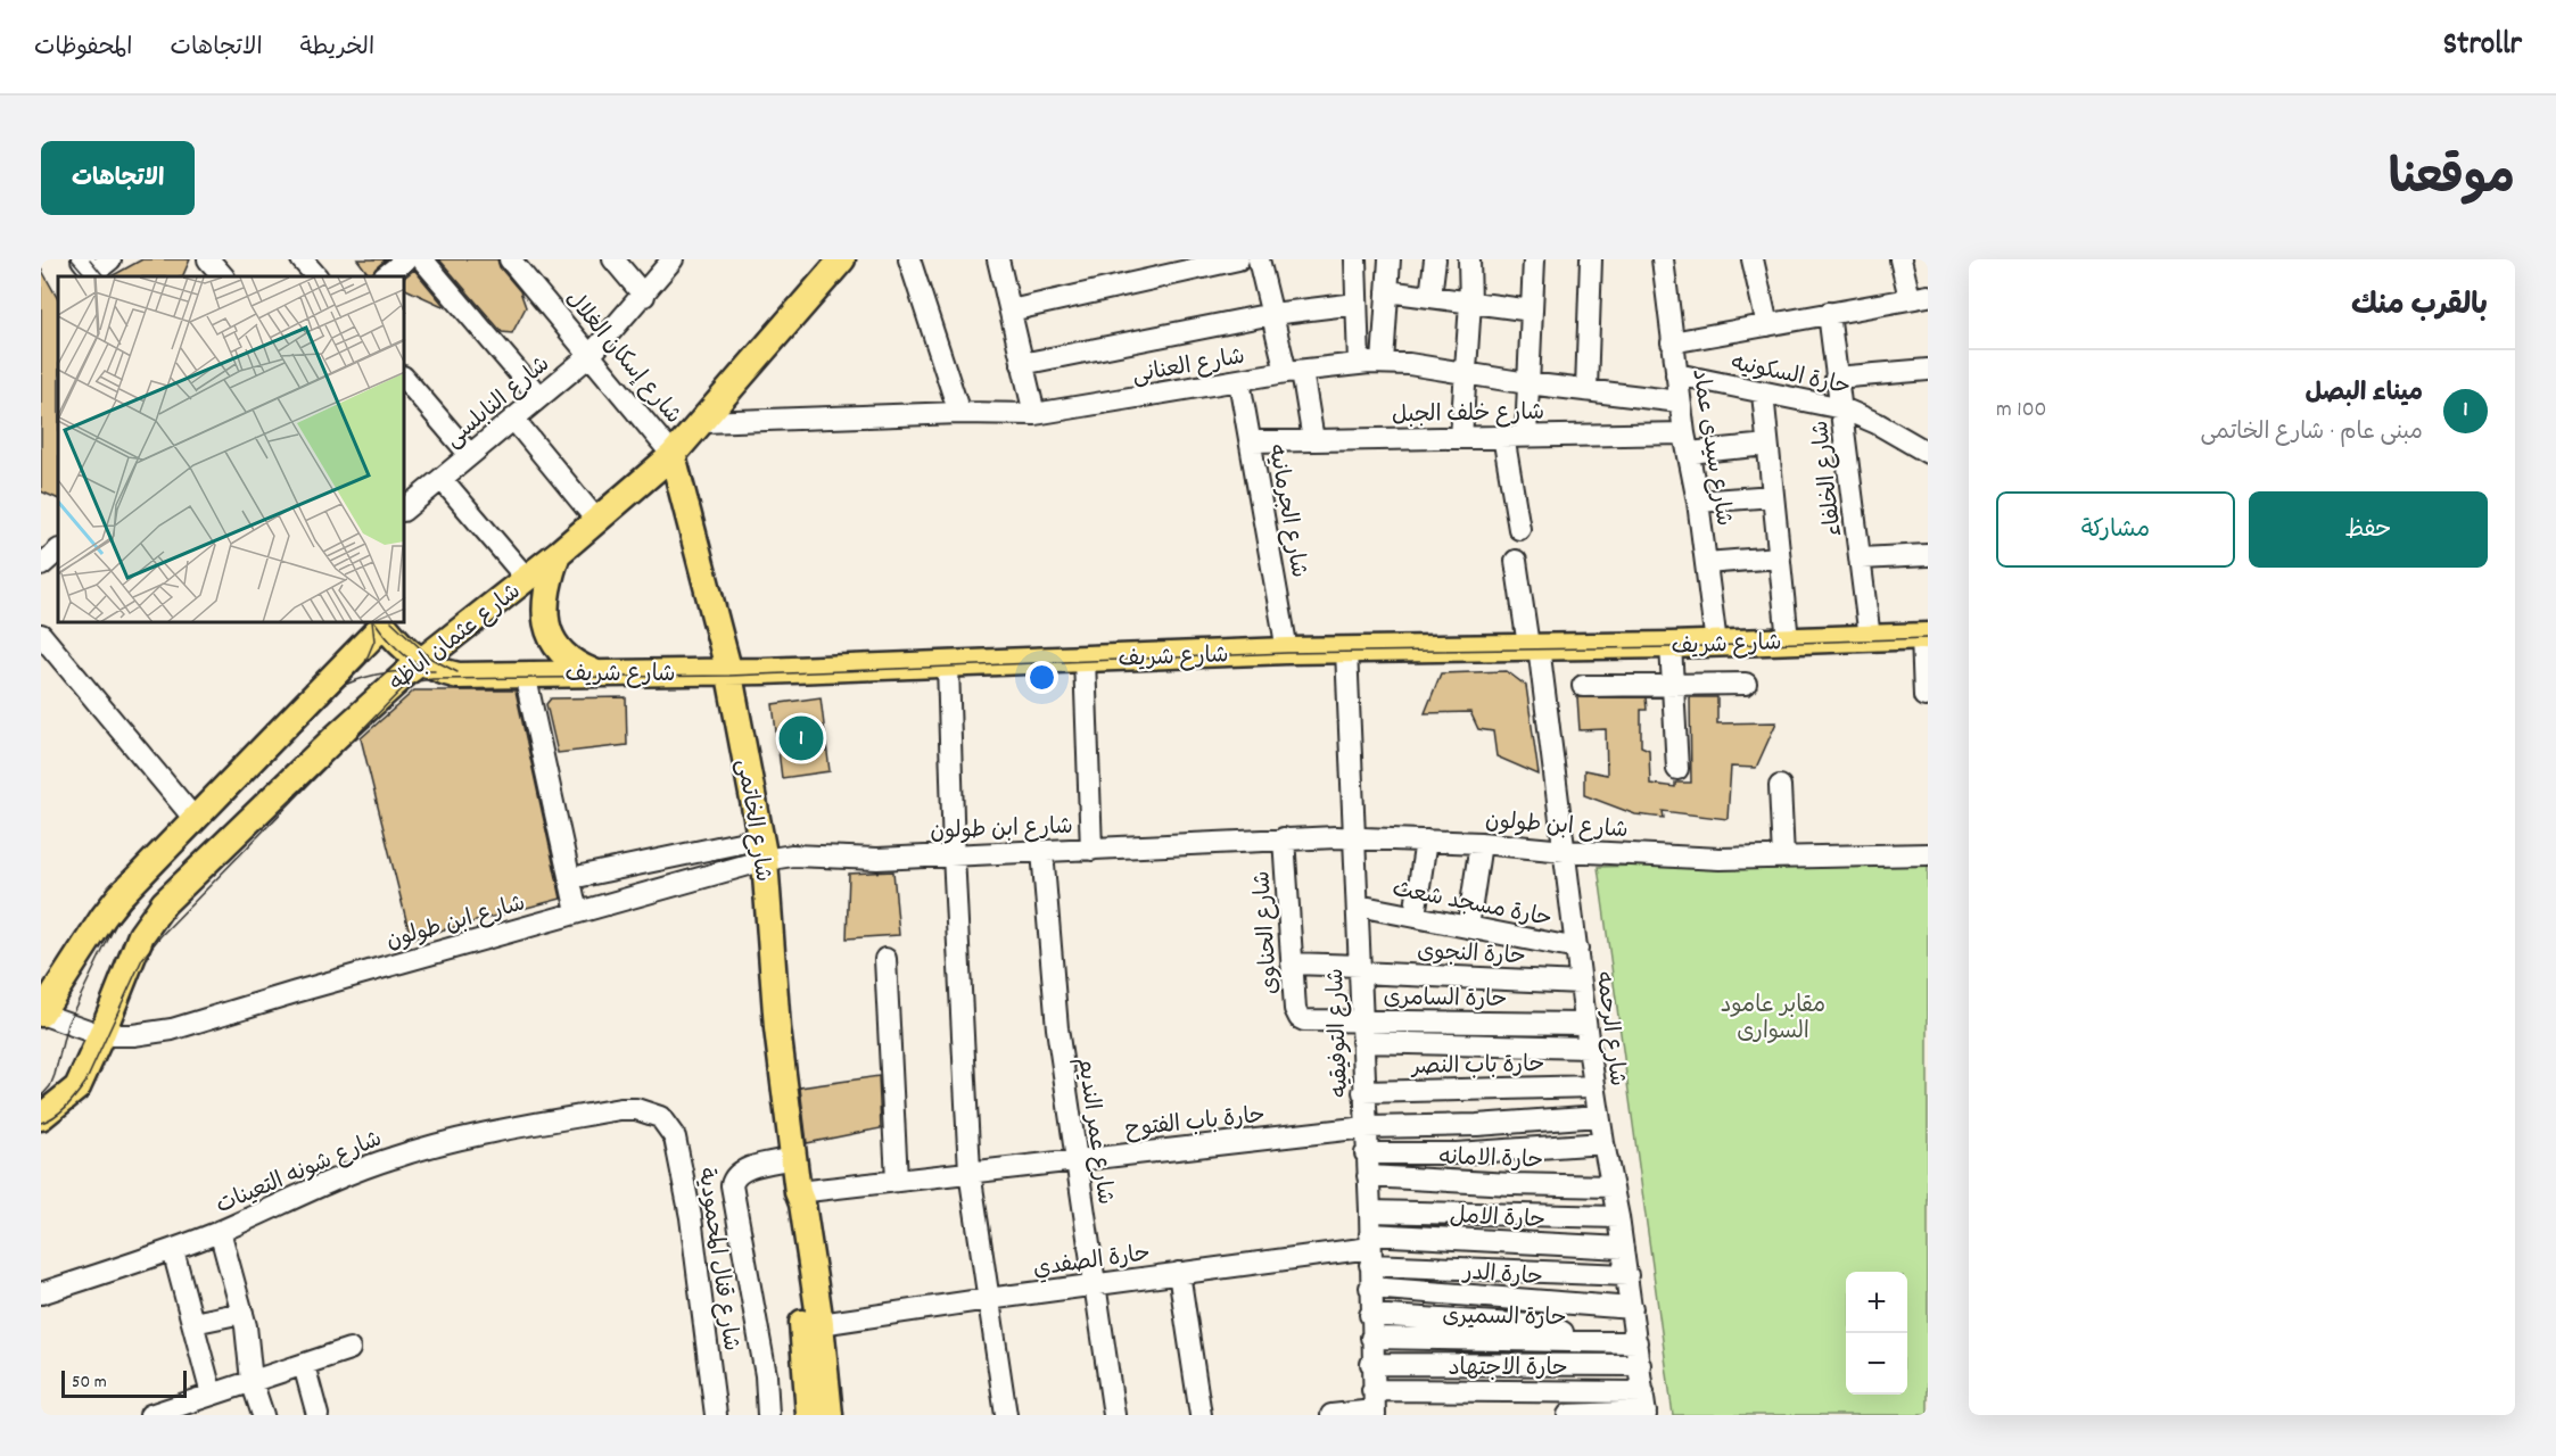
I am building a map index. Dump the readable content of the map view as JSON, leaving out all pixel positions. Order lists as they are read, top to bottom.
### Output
{
  "streets": {
    "main road": ["شارع عثمان اباظه", "شارع شريف", "شارع الخاتمى"],
    "street": [
      "شارع إسكان الغلال",
      "شارع العنانى",
      "حارة السكونيه",
      "شارع النابلسى",
      "شارع خلف الجبل",
      "شارع سيدى عماد",
      "شارع الخلفاء",
      "شارع الجرمانيه",
      "شارع ابن طولون",
      "حارة مسجد شعث",
      "شارع الحناوى",
      "حارة النجوى",
      "حارة السامرى",
      "شارع الرحمه",
      "شارع التوفيقيه",
      "حارة باب النصر",
      "حارة باب الفتوح",
      "شارع عمر النديم",
      "حارة الامانه",
      "شارع شونه التعينات",
      "حارة الامل",
      "شارع قنال المحمودية",
      "حارة الصفدي",
      "حارة الدر",
      "حارة السميرى",
      "حارة الاجتهاد"
    ]
  },
  "crossings": [
    ["شارع إسكان الغلال", "شارع النابلسى"],
    ["شارع إسكان الغلال", "شارع عثمان اباظه"],
    ["شارع إسكان الغلال", "شارع الخاتمى"],
    ["شارع العنانى", "شارع سيدى عماد"],
    ["شارع العنانى", "شارع الجرمانيه"],
    ["شارع العنانى", "شارع عثمان اباظه"],
    ["حارة السكونيه", "شارع سيدى عماد"],
    ["حارة السكونيه", "شارع الخلفاء"],
    ["شارع خلف الجبل", "شارع سيدى عماد"],
    ["شارع خلف الجبل", "شارع الجرمانيه"],
    ["شارع سيدى عماد", "شارع شريف"],
    ["شارع الخلفاء", "شارع شريف"],
    ["شارع الجرمانيه", "شارع شريف"],
    ["شارع عثمان اباظه", "شارع شريف"],
    ["شارع عثمان اباظه", "شارع الخاتمى"],
    ["شارع عثمان اباظه", "شارع ابن طولون"],
    ["شارع شريف", "شارع الخاتمى"],
    ["شارع شريف", "شارع الرحمه"],
    ["شارع شريف", "شارع التوفيقيه"],
    ["شارع الخاتمى", "شارع ابن طولون"],
    ["شارع الخاتمى", "حارة باب الفتوح"],
    ["شارع الخاتمى", "حارة الصفدي"],
    ["شارع ابن طولون", "شارع الحناوى"],
    ["شارع ابن طولون", "شارع الرحمه"],
    ["شارع ابن طولون", "شارع التوفيقيه"],
    ["شارع ابن طولون", "شارع عمر النديم"],
    ["حارة مسجد شعث", "شارع الرحمه"],
    ["حارة مسجد شعث", "شارع التوفيقيه"],
    ["شارع الحناوى", "حارة النجوى"],
    ["شارع الحناوى", "حارة السامرى"],
    ["حارة النجوى", "شارع الرحمه"],
    ["حارة النجوى", "شارع التوفيقيه"],
    ["حارة السامرى", "شارع الرحمه"],
    ["حارة السامرى", "شارع التوفيقيه"],
    ["شارع الرحمه", "حارة باب النصر"],
    ["شارع الرحمه", "حارة باب الفتوح"],
    ["شارع الرحمه", "حارة الامانه"],
    ["شارع الرحمه", "حارة الامل"],
    ["شارع الرحمه", "حارة الدر"],
    ["شارع الرحمه", "حارة السميرى"],
    ["شارع الرحمه", "حارة الاجتهاد"],
    ["شارع التوفيقيه", "حارة باب النصر"],
    ["شارع التوفيقيه", "حارة باب الفتوح"],
    ["شارع التوفيقيه", "حارة الامانه"],
    ["شارع التوفيقيه", "حارة الامل"],
    ["شارع التوفيقيه", "حارة الصفدي"],
    ["شارع التوفيقيه", "حارة الدر"],
    ["شارع التوفيقيه", "حارة السميرى"],
    ["شارع التوفيقيه", "حارة الاجتهاد"],
    ["حارة باب الفتوح", "شارع عمر النديم"],
    ["شارع عمر النديم", "حارة الصفدي"],
    ["شارع شونه التعينات", "شارع قنال المحمودية"],
    ["حارة الامل", "حارة الصفدي"]
  ],
  "parks": ["مقابر عامود السوارى"],
  "scale_bar": "50 m",
  "page": {
    "header": "Strollr",
    "nav": ["الخريطة", "الاتجاهات", "المحفوظات"],
    "title": "موقعنا",
    "buttons": [
      "الاتجاهات",
      ["حفظ", "مشاركة"]
    ],
    "heading": "بالقرب منك",
    "list": [
      {
        "mark": "1",
        "name": "ميناء البصل",
        "note": "مبنى عام · شارع الخاتمى",
        "value": "100 m"
      }
    ],
    "pins": "1",
    "map_buttons": ["+", "−"],
    "scale": "50 m"
  }
}
